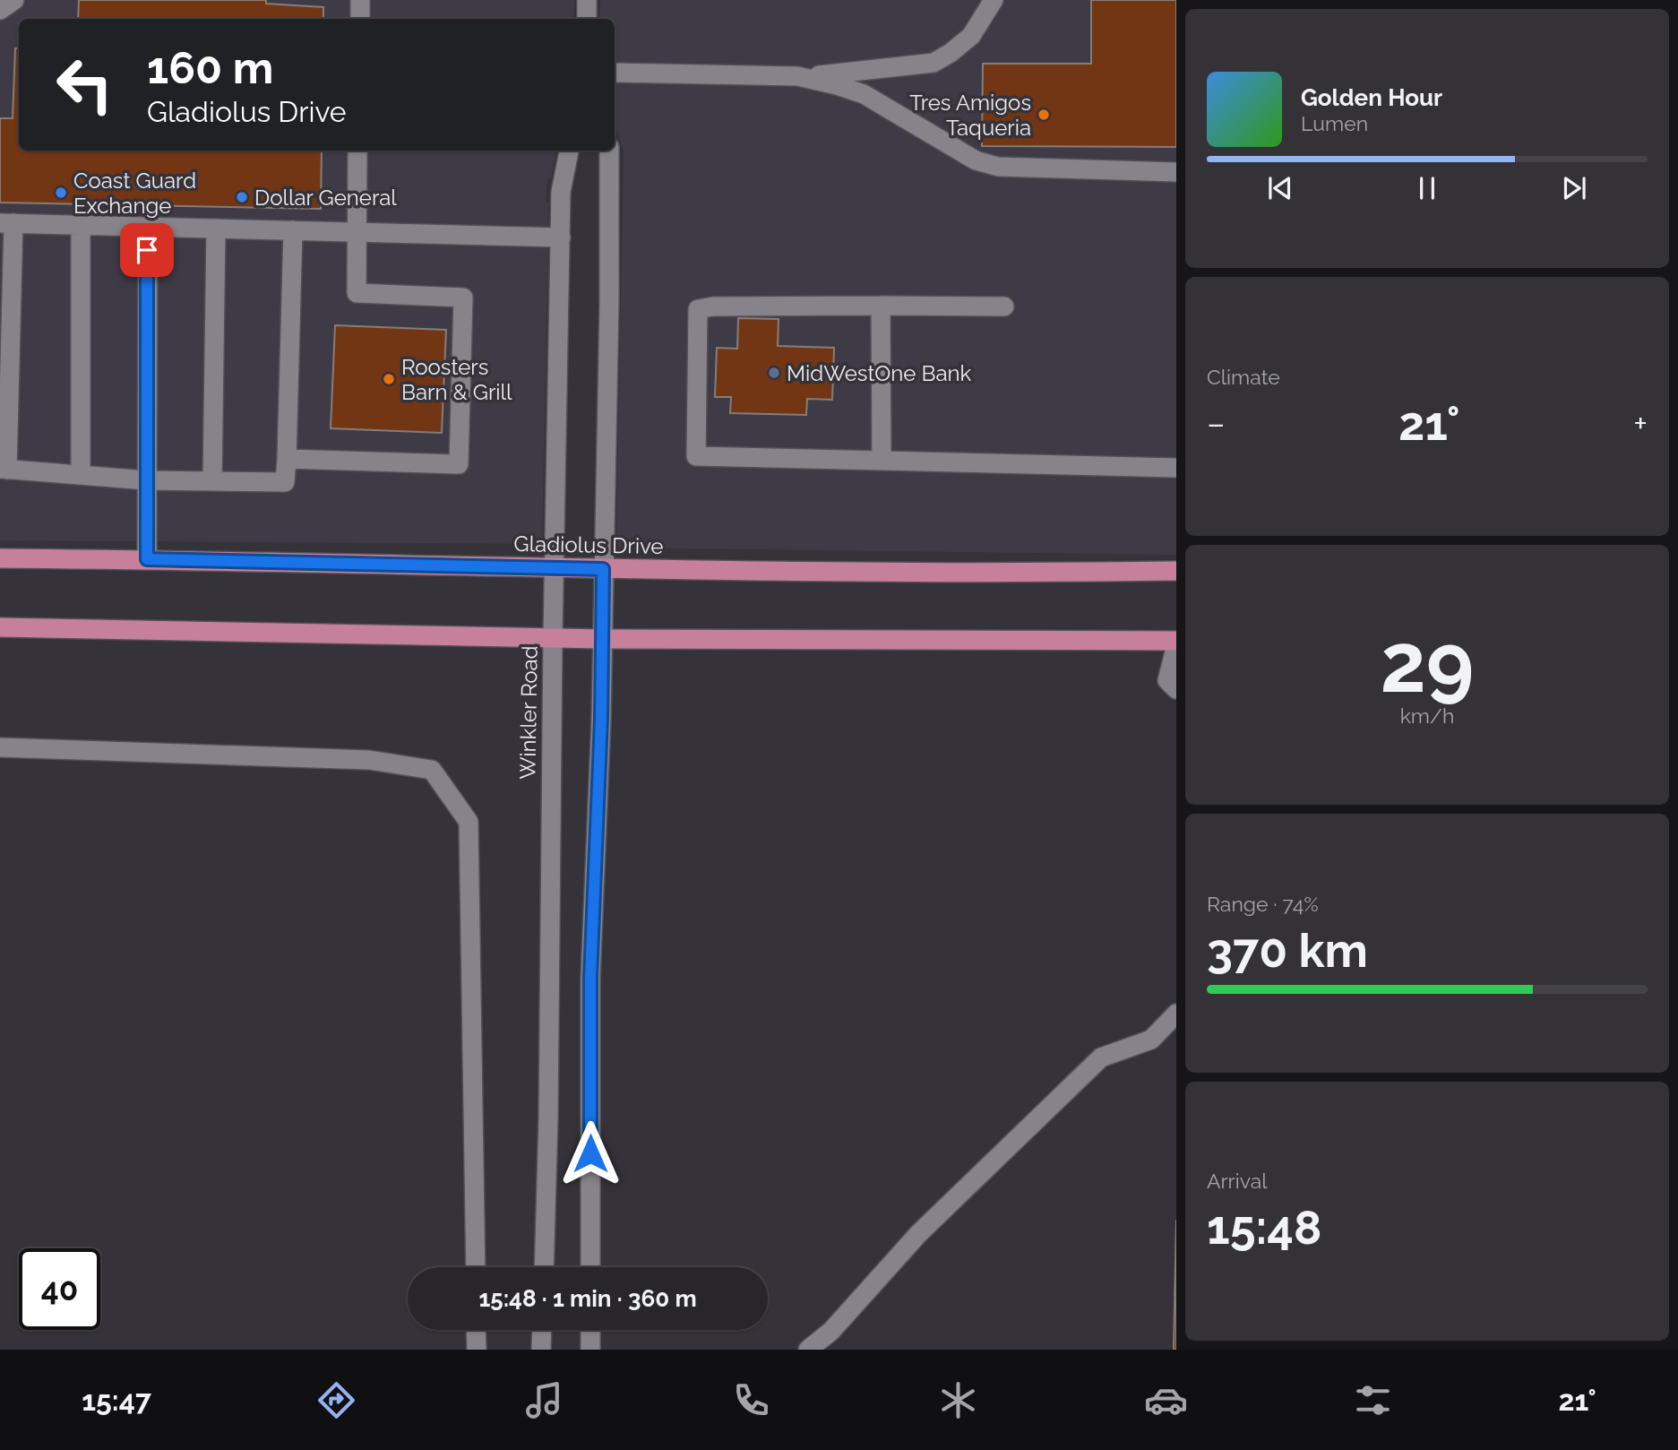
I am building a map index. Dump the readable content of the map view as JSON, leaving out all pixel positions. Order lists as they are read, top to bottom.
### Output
{
  "streets": {
    "main road": ["Gladiolus Drive"],
    "street": ["Winkler Road"]
  },
  "crossings": [
    ["Gladiolus Drive", "Winkler Road"]
  ],
  "places": [
    "Tres Amigos Taqueria",
    "Coast Guard Exchange",
    "Dollar General",
    "MidWestOne Bank",
    "Roosters Barn & Grill"
  ],
  "page": {
    "turn": ["160 m", "Gladiolus Drive"],
    "song": ["Golden Hour", "Lumen"],
    "tile": [
      "Climate",
      ["29", "km/h"],
      ["Range · 74%", "370 km"],
      ["Arrival", "15:48"]
    ],
    "heat": ["−", "21°", "+"],
    "limit": "40",
    "trip": "15:48 · 1 min · 360 m",
    "tabs": ["15:47", "21°"]
  }
}
